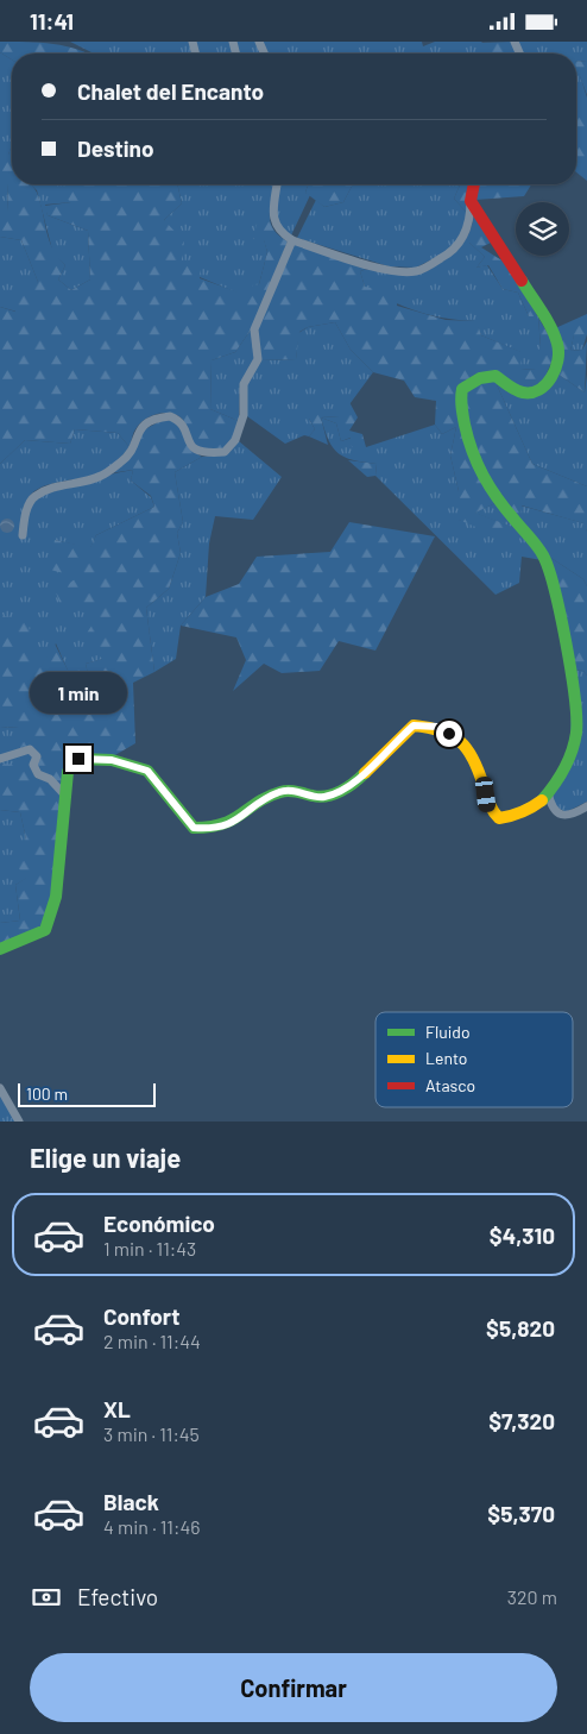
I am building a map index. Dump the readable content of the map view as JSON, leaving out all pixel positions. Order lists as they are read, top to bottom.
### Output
{
  "legend": ["Fluido", "Lento", "Atasco"],
  "scale_bar": "100 m",
  "page": {
    "status": "11:41",
    "banner": ["Chalet del Encanto", "Destino"],
    "bubble": "1 min",
    "scale": "100 m",
    "heading": "Elige un viaje",
    "list": [
      {
        "name": "Económico",
        "note": "1 min · 11:43",
        "value": "$4,310"
      },
      {
        "name": "Confort",
        "note": "2 min · 11:44",
        "value": "$5,820"
      },
      {
        "name": "XL",
        "note": "3 min · 11:45",
        "value": "$7,320"
      },
      {
        "name": "Black",
        "note": "4 min · 11:46",
        "value": "$5,370"
      }
    ],
    "pay": ["Efectivo", "320 m"],
    "buttons": "Confirmar"
  }
}
